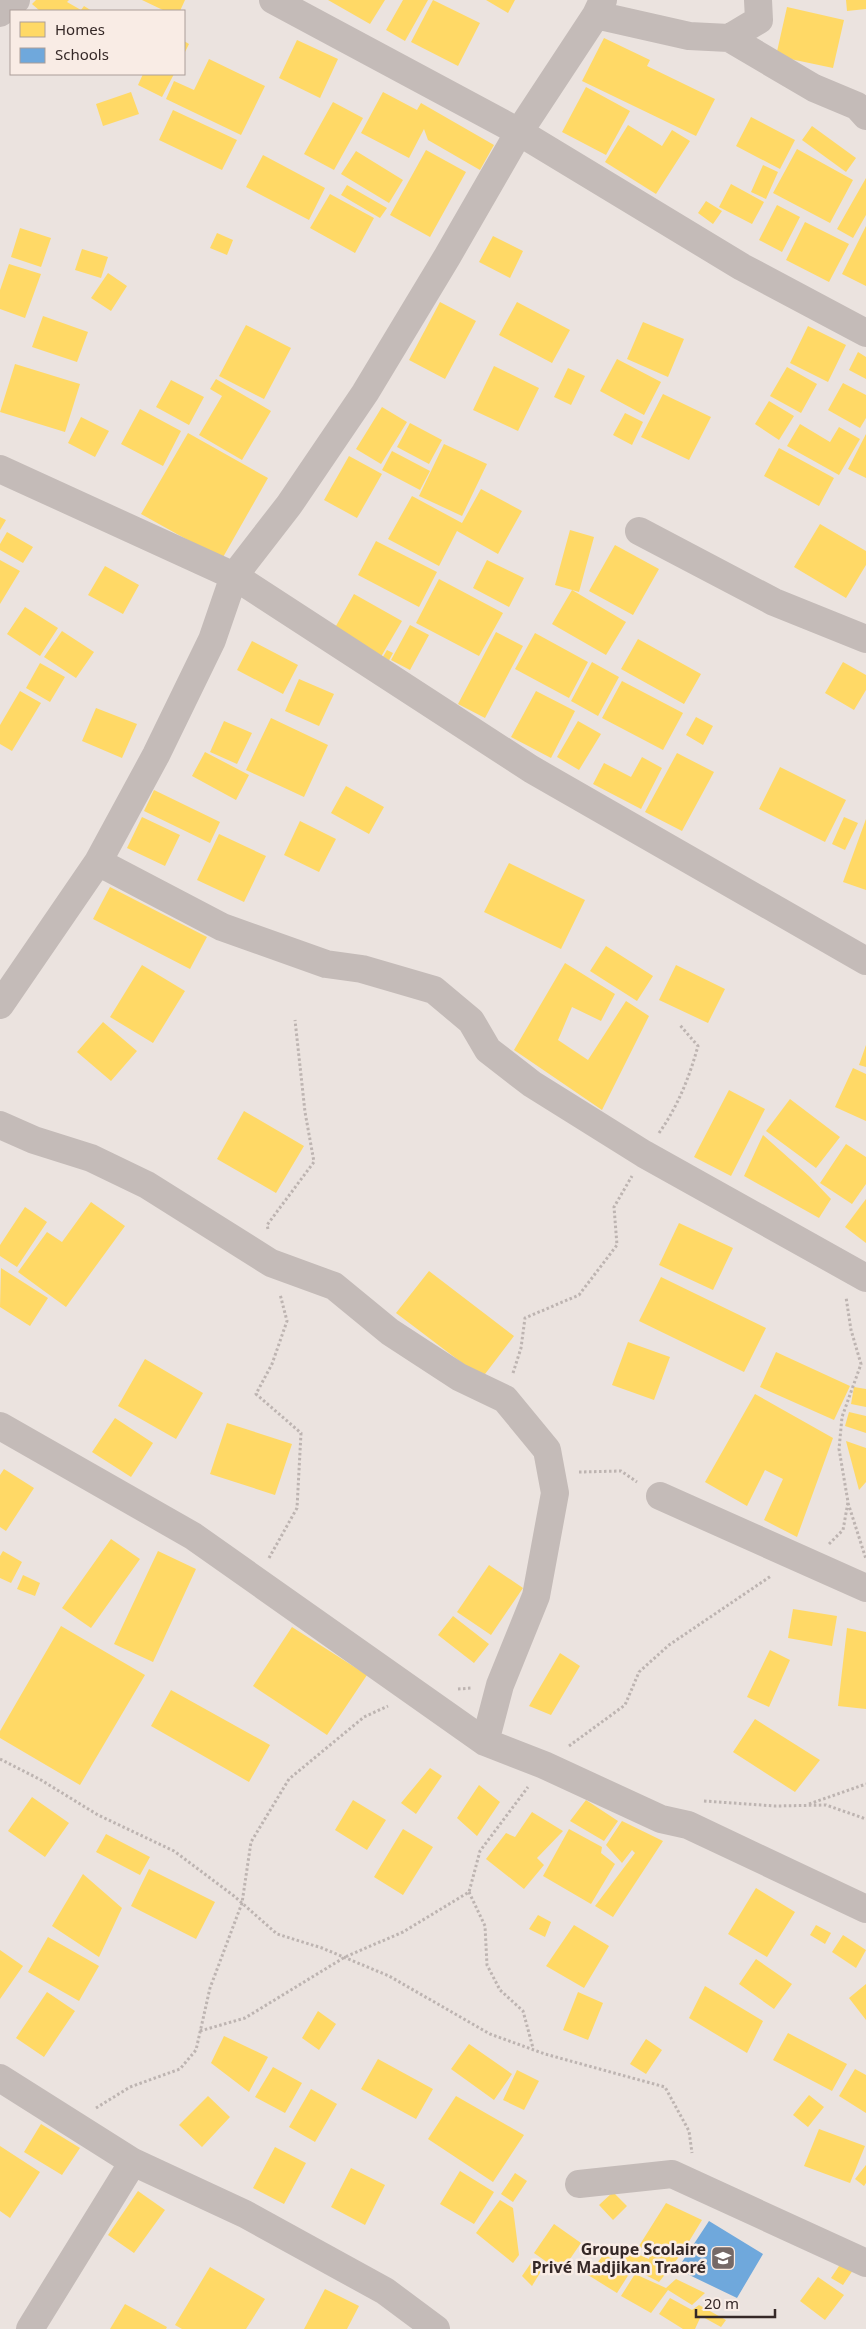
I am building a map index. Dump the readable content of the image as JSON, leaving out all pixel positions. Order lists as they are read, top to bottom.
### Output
{
  "places": {
    "school or university": ["Groupe Scolaire Privé Madjikan Traoré"]
  },
  "legend": ["Homes", "Schools"],
  "scale_bar": "20 m"
}
